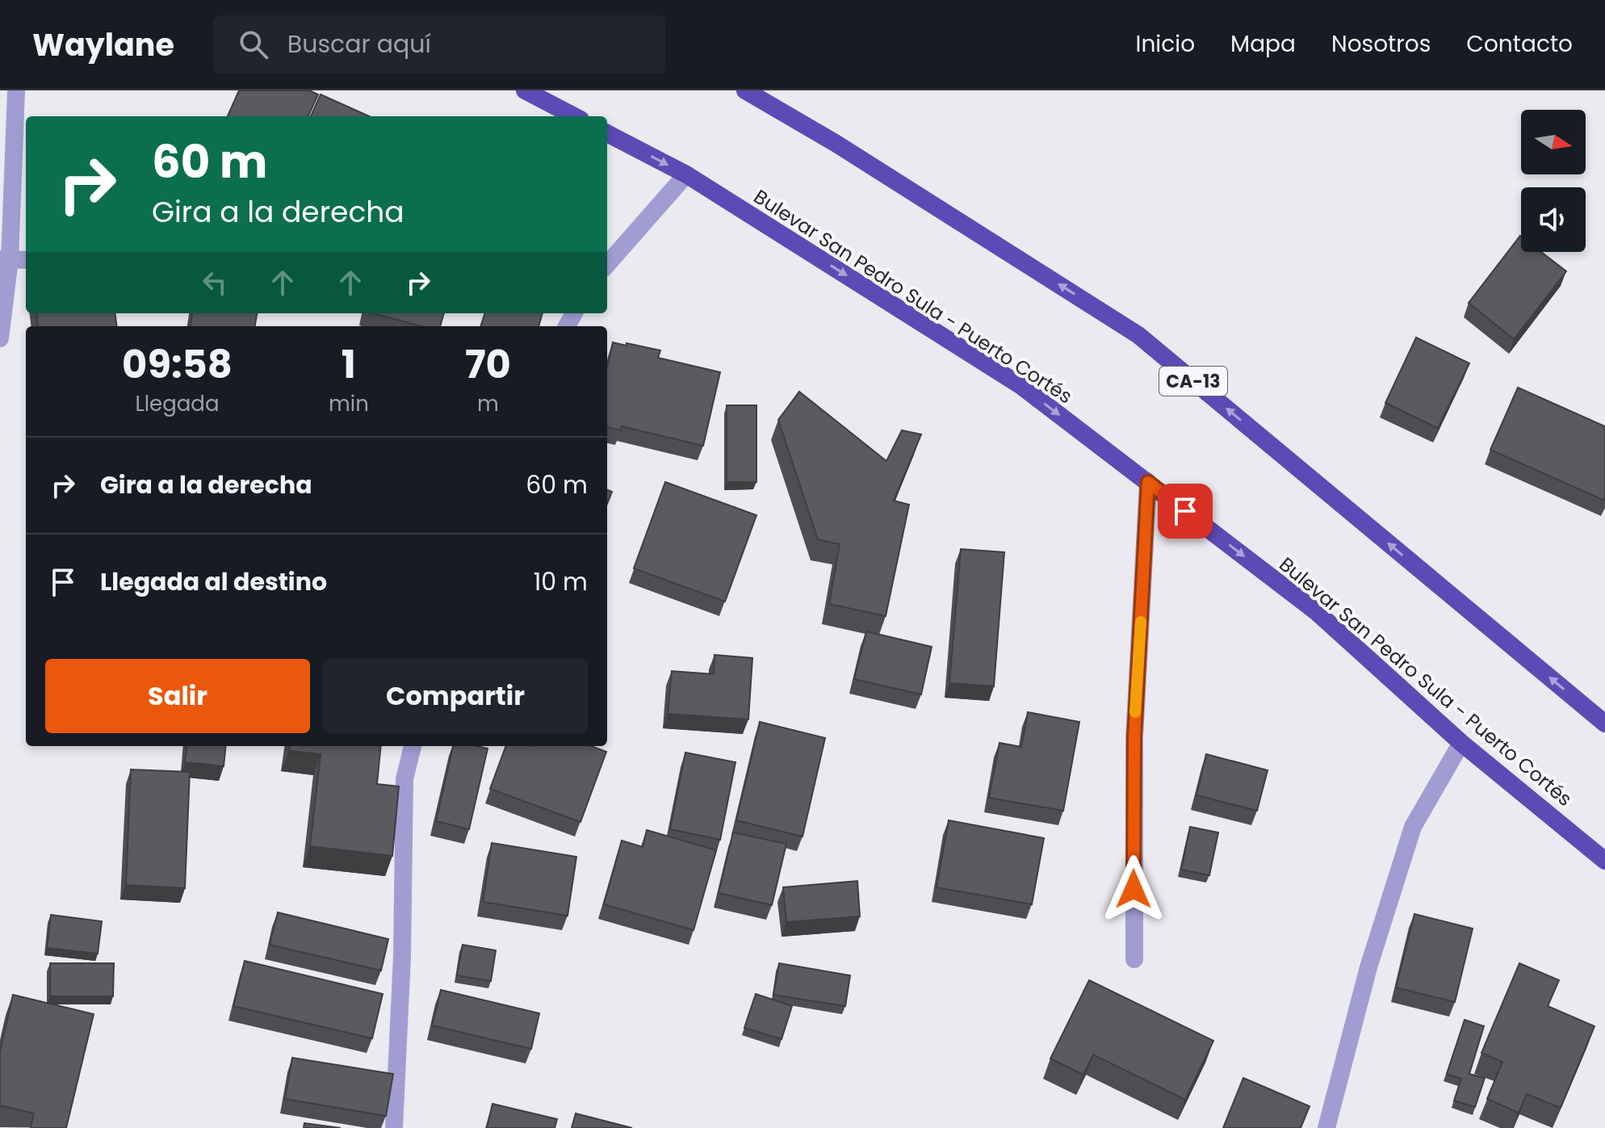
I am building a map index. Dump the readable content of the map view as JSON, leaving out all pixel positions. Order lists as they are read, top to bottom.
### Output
{
  "streets": {
    "highway": ["Bulevar San Pedro Sula - Puerto Cortés", "CA-13"]
  },
  "north": "right",
  "page": {
    "header": "Waylane",
    "search": "Buscar aquí",
    "nav": [
      "Inicio",
      "Mapa",
      "Nosotros",
      "Contacto"
    ],
    "turn": ["60 m", "Gira a la derecha"],
    "eta": [
      "09:58",
      "Llegada",
      "1",
      "min",
      "70",
      "m"
    ],
    "list": [
      {
        "name": "Gira a la derecha",
        "value": "60 m"
      },
      {
        "name": "Llegada al destino",
        "value": "10 m"
      }
    ],
    "buttons": ["Salir", "Compartir"]
  }
}
